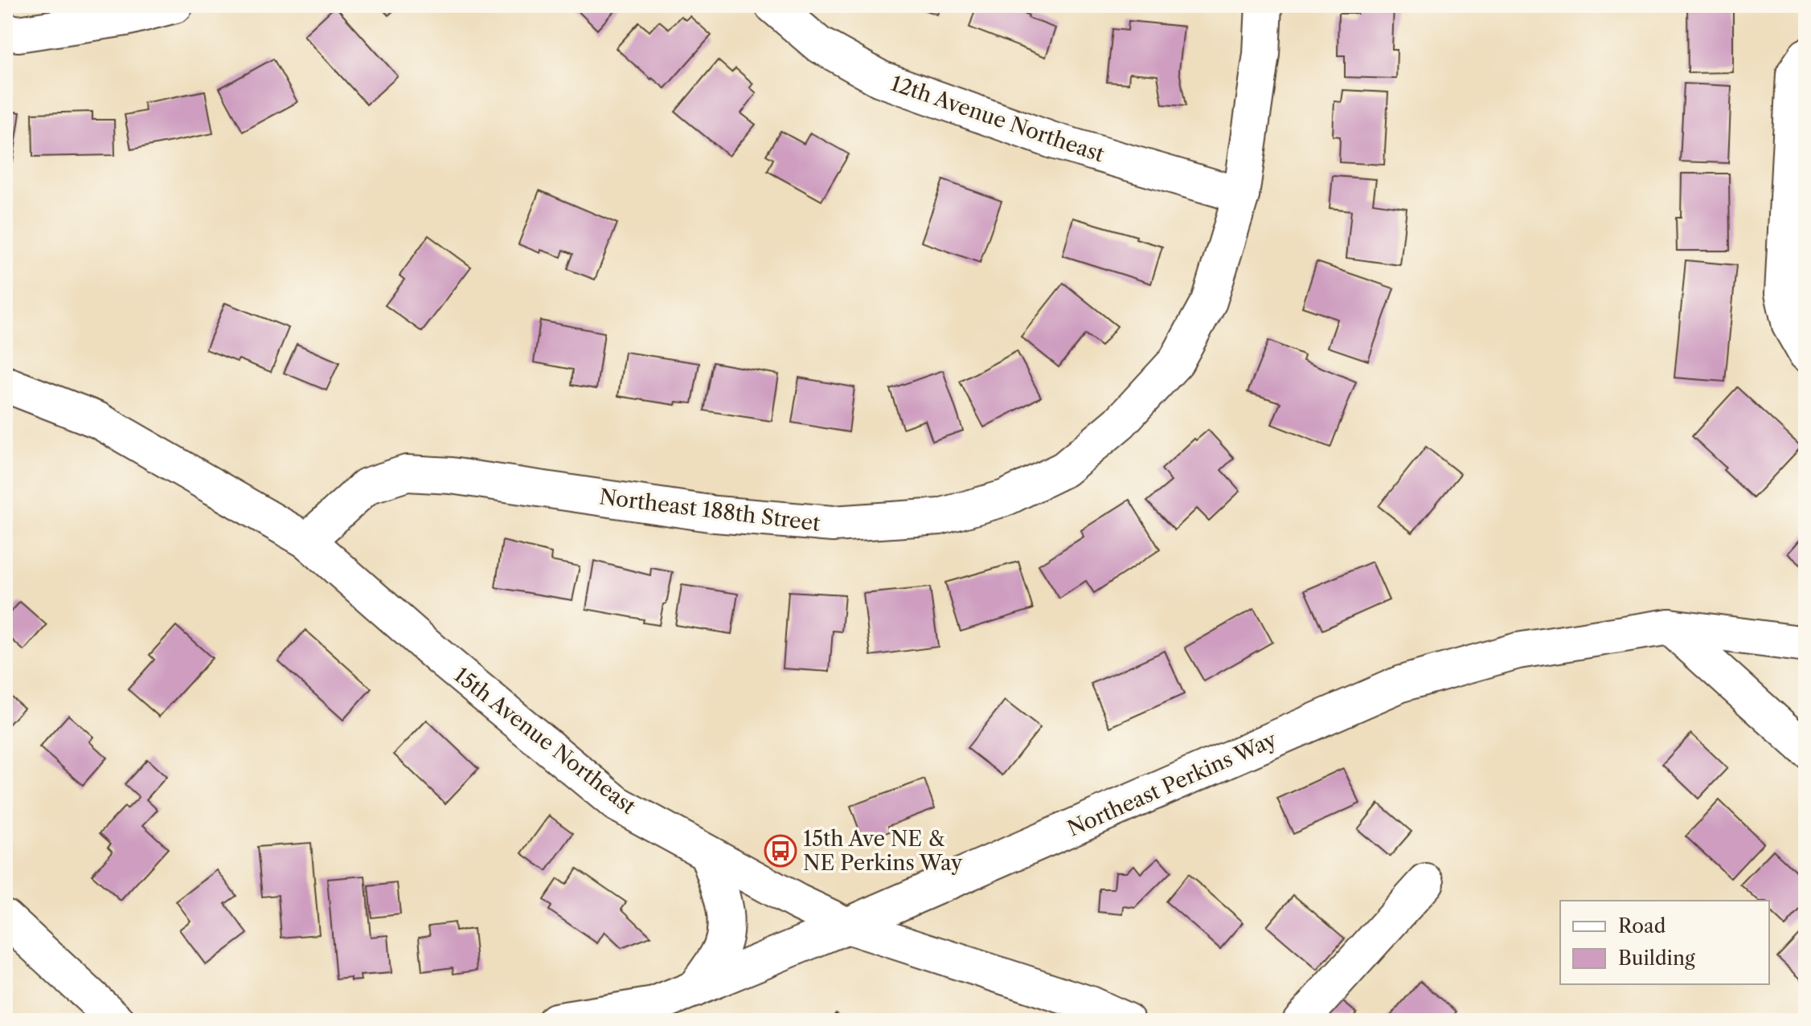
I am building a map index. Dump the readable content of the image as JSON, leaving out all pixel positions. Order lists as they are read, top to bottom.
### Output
{
  "streets": {
    "street": [
      "12th Avenue Northeast",
      "Northeast 188th Street",
      "15th Avenue Northeast",
      "Northeast Perkins Way"
    ]
  },
  "crossings": [
    ["12th Avenue Northeast", "Northeast 188th Street"],
    ["Northeast 188th Street", "15th Avenue Northeast"],
    ["15th Avenue Northeast", "Northeast Perkins Way"]
  ],
  "places": {
    "bus stop": ["15th Ave NE & NE Perkins Way"]
  },
  "legend": ["Road", "Building"]
}
